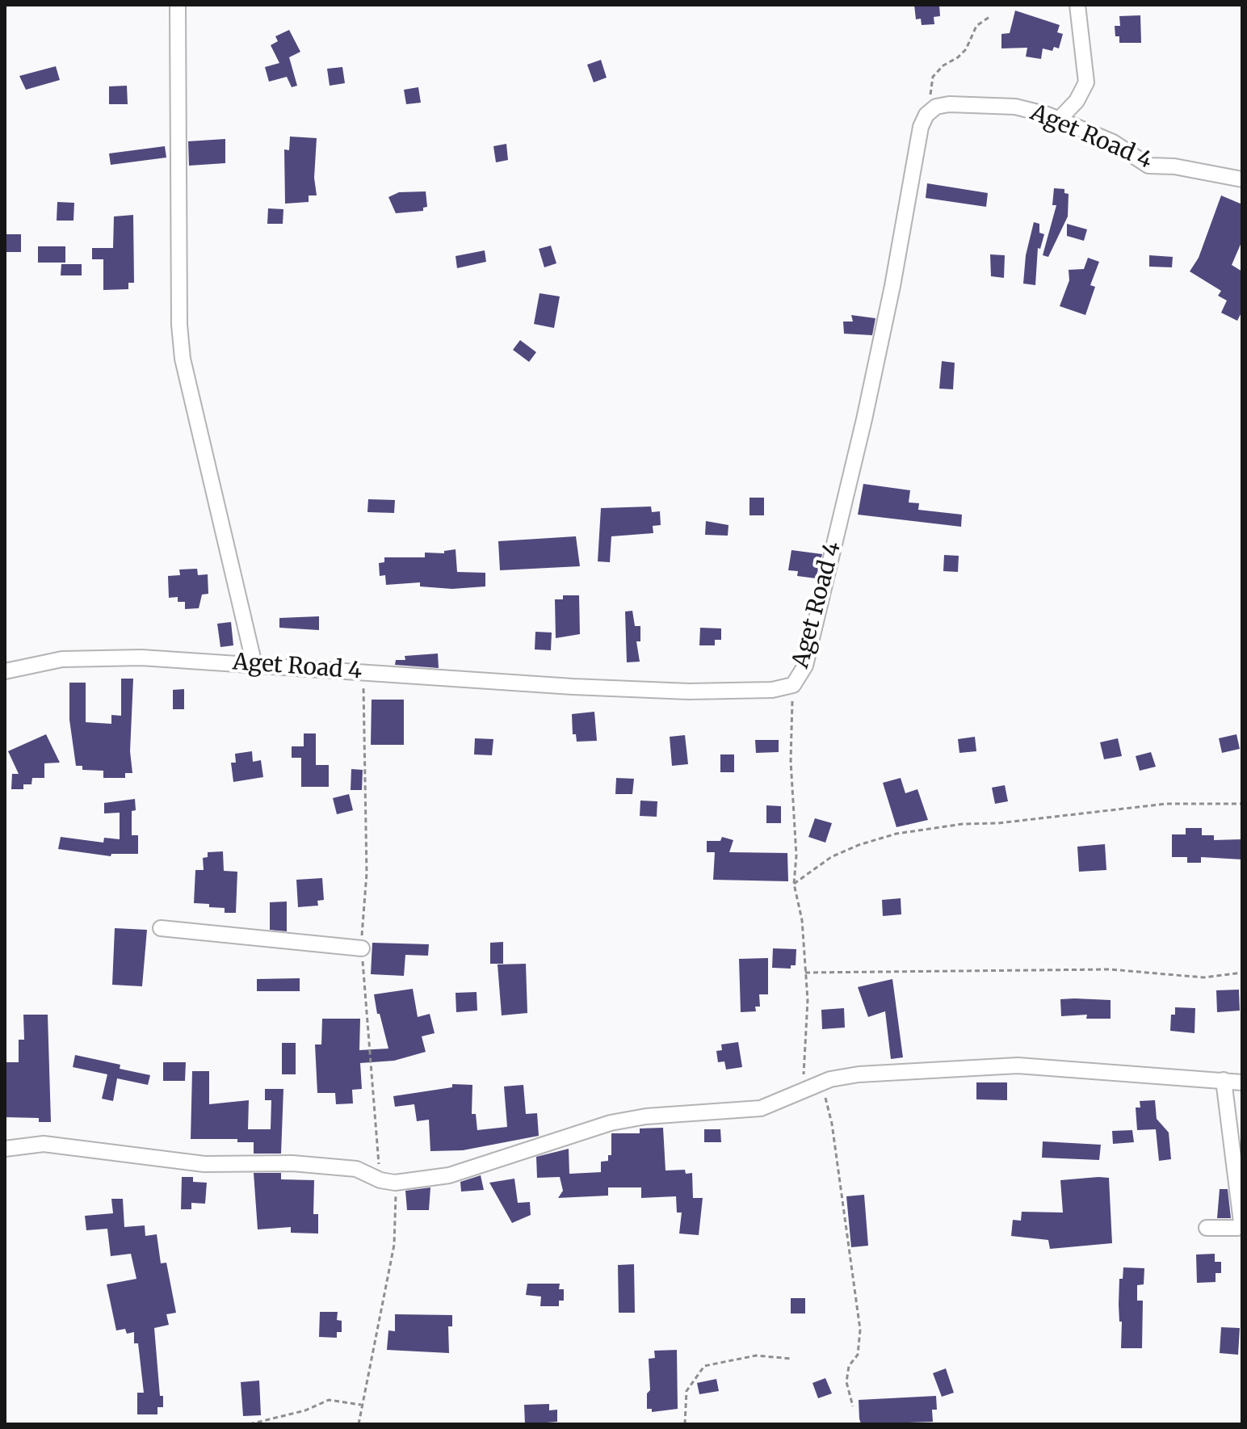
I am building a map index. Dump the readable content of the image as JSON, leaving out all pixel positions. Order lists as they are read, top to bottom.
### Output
{
  "streets": {
    "street": ["Aget Road 4"]
  }
}
